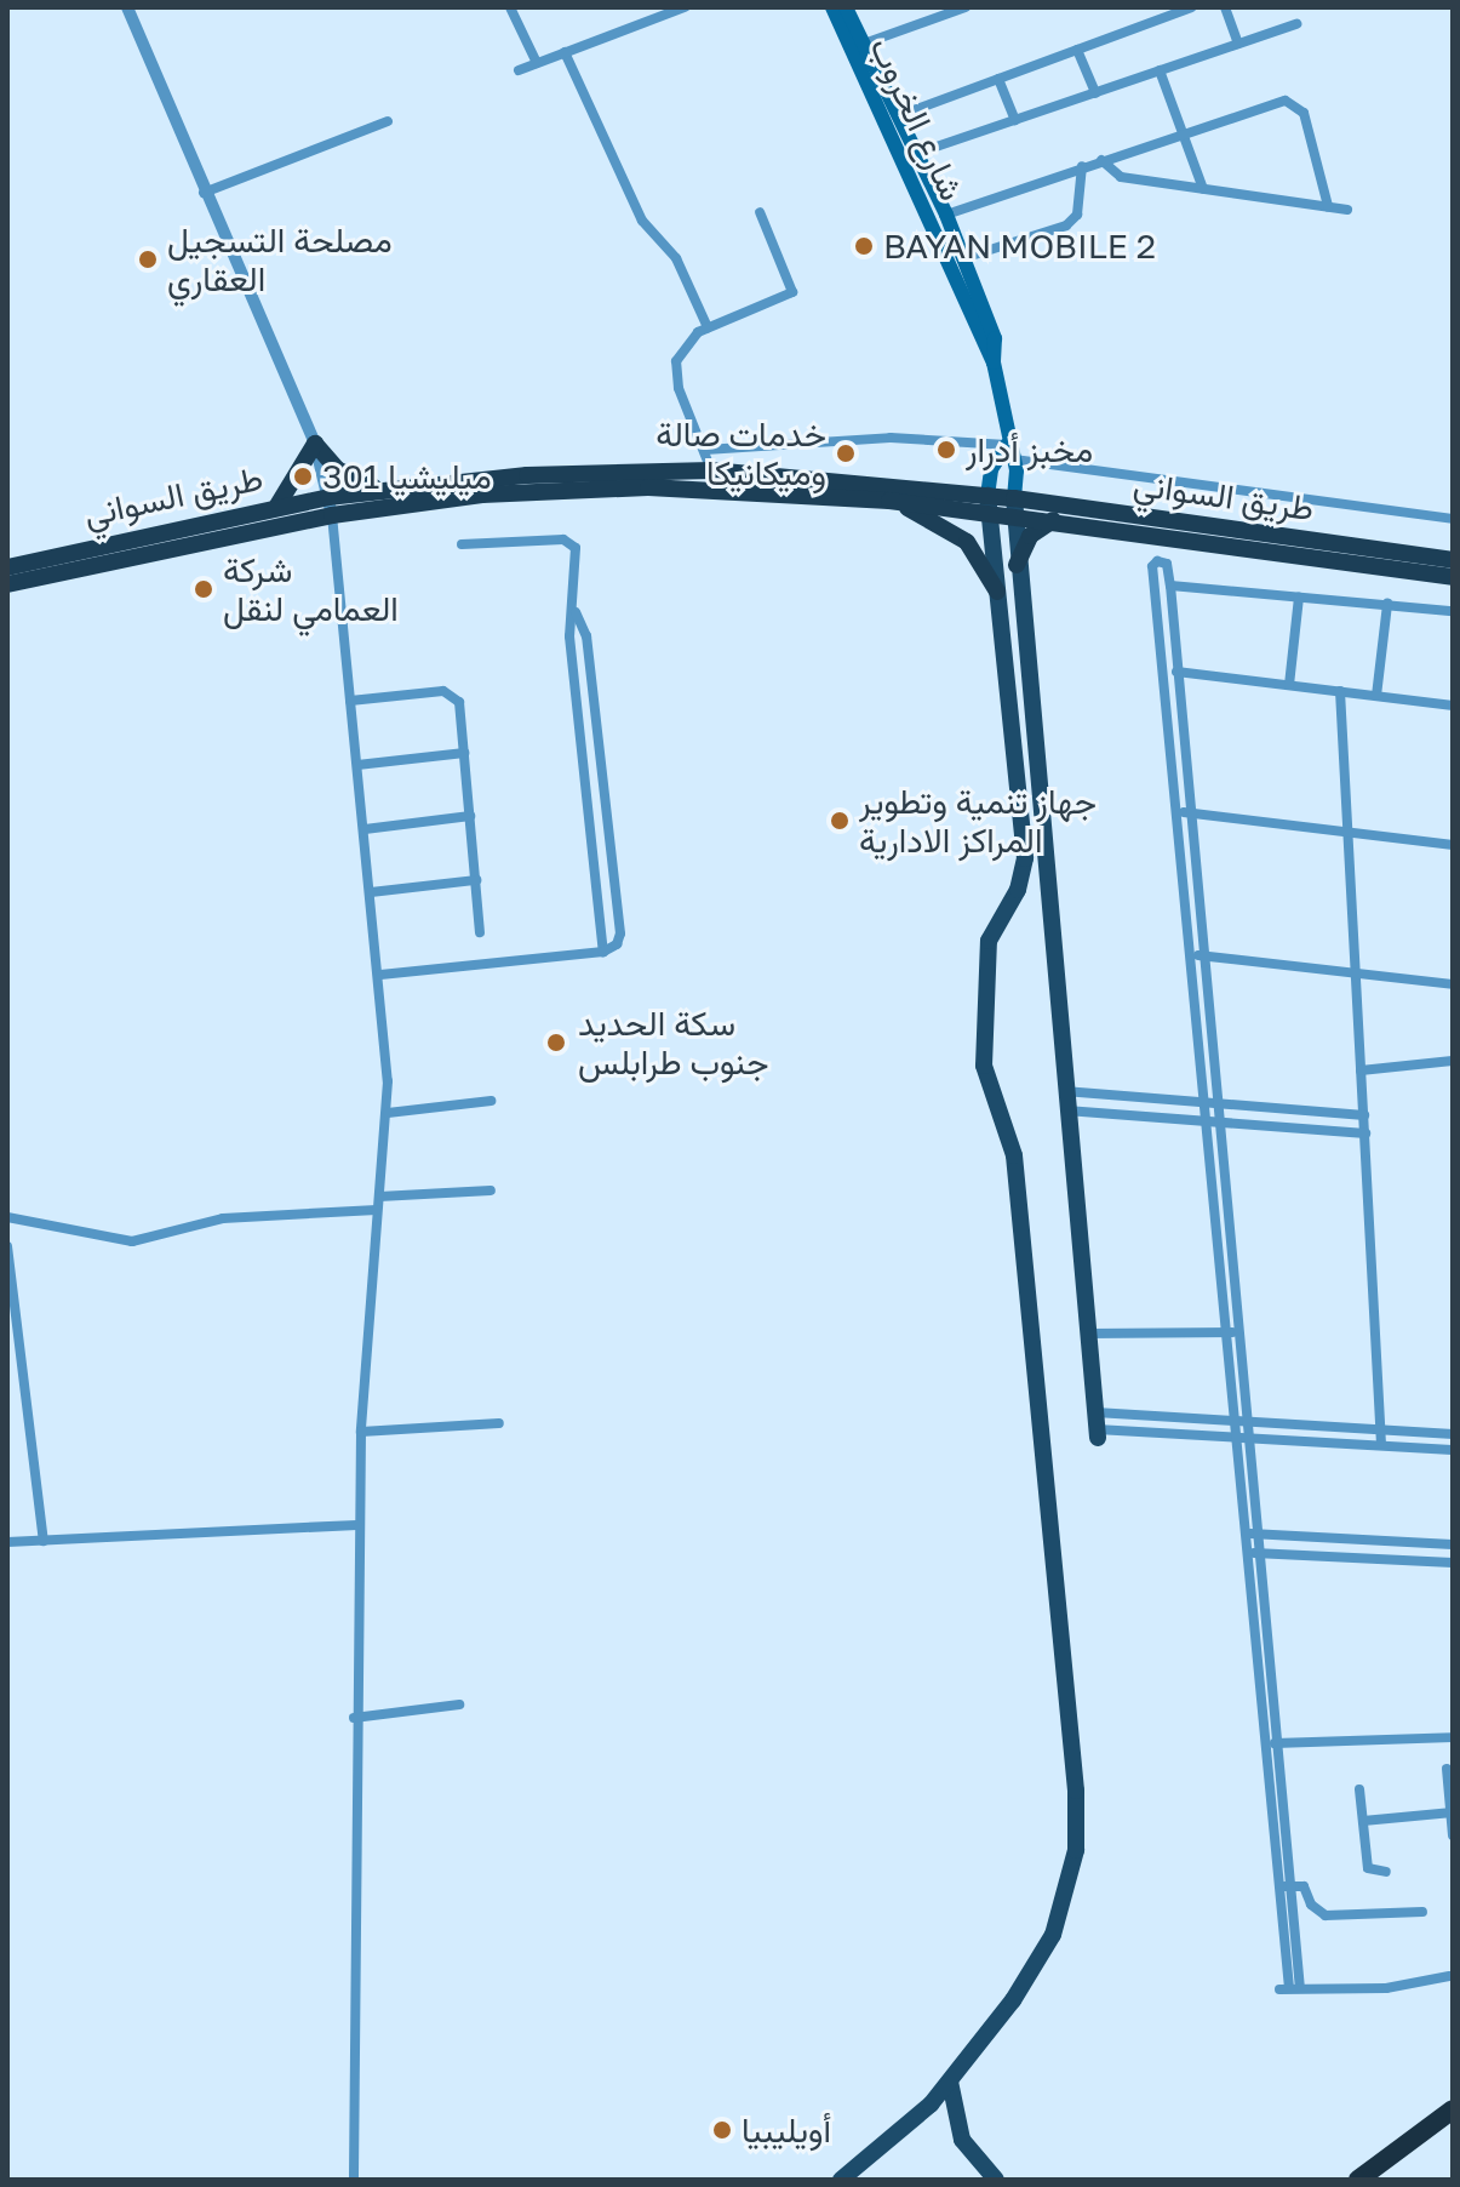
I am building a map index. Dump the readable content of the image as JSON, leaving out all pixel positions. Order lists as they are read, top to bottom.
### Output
{
  "streets": {
    "highway": ["طريق السواني"],
    "main road": ["شارع الخروب"]
  },
  "crossings": [
    ["شارع الخروب", "طريق السواني"]
  ],
  "places": [
    "BAYAN MOBILE 2",
    "مصلحة التسجيل العقاري",
    "مخبز أدرار",
    "خدمات صالة وميكانيكا",
    "ميليشيا 301",
    "شركة العمامي لنقل",
    "جهاز تنمية وتطوير المراكز الادارية",
    "سكة الحديد جنوب طرابلس",
    "أويليبيا"
  ]
}
